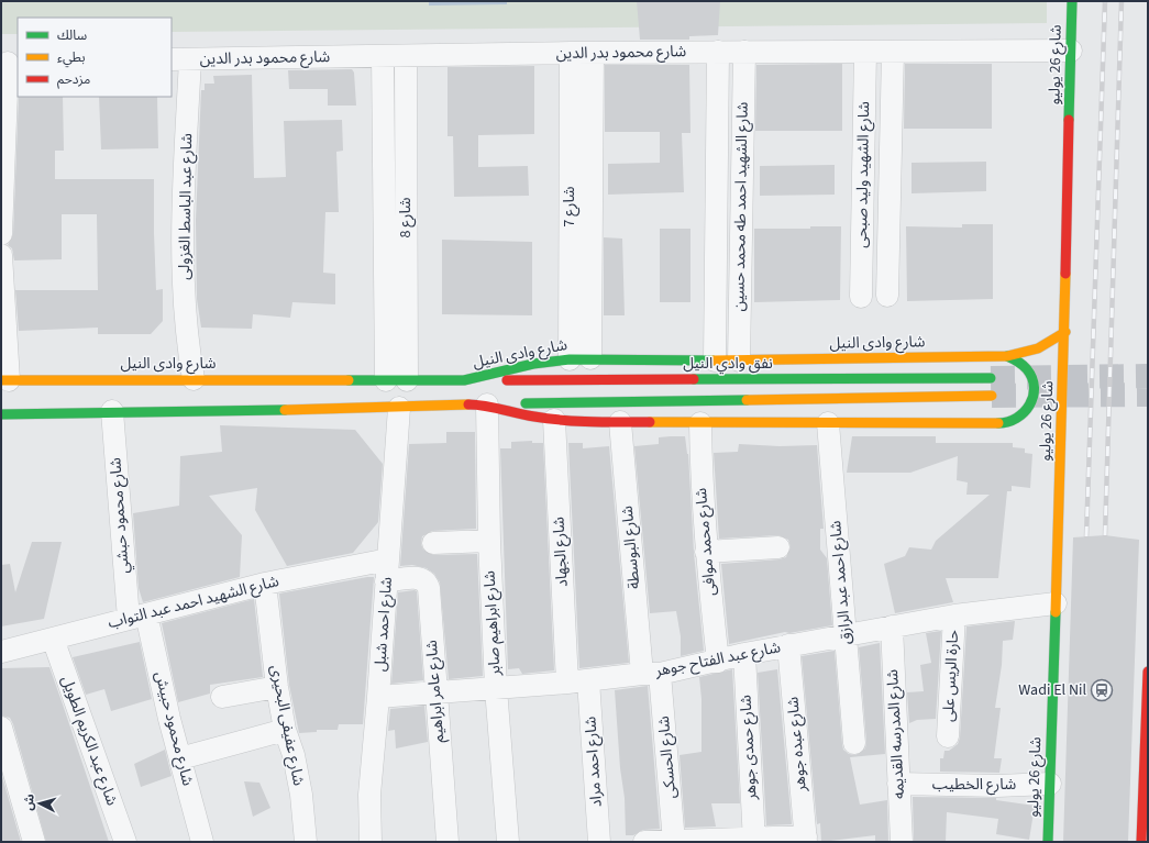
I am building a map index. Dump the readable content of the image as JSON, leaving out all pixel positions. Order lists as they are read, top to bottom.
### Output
{
  "streets": {
    "main road": ["شارع 26 يوليو", "شارع وادى النيل", "نفق وادي النيل"],
    "street": [
      "شارع محمود بدر الدين",
      "شارع الشهيد وليد صبحى",
      "شارع عبد الباسط الغزولى",
      "شارع 7",
      "شارع الشهيد احمد طه محمد حسين",
      "شارع 8",
      "شارع محمود حبشي",
      "شارع محمد موافى",
      "شارع البوسطة",
      "شارع الجهاد",
      "شارع احمد عبد الرازق",
      "شارع الشهيد احمد عبد التواب",
      "شارع ابراهيم صابر",
      "شارع احمد شبل",
      "شارع عبد الفتاح جوهر",
      "حارة الريس على",
      "شارع عامر ابراهيم",
      "شارع عفيفى البحيرى",
      "شارع محمود حبيش",
      "شارع المدرسه القديمه",
      "شارع عبد الكريم الطويل",
      "شارع عبده جوهر",
      "شارع حمدى جوهر",
      "شارع الحسكى",
      "شارع احمد مراد",
      "شارع الخطيب"
    ]
  },
  "crossings": [
    ["شارع محمود بدر الدين", "شارع 26 يوليو"],
    ["شارع محمود بدر الدين", "شارع الشهيد وليد صبحى"],
    ["شارع محمود بدر الدين", "شارع عبد الباسط الغزولى"],
    ["شارع محمود بدر الدين", "شارع 7"],
    ["شارع محمود بدر الدين", "شارع الشهيد احمد طه محمد حسين"],
    ["شارع محمود بدر الدين", "شارع 8"],
    ["شارع 26 يوليو", "شارع وادى النيل"],
    ["شارع 26 يوليو", "شارع عبد الفتاح جوهر"],
    ["شارع 26 يوليو", "شارع الخطيب"],
    ["شارع عبد الباسط الغزولى", "شارع وادى النيل"],
    ["شارع 7", "شارع وادى النيل"],
    ["شارع الشهيد احمد طه محمد حسين", "شارع وادى النيل"],
    ["شارع 8", "شارع وادى النيل"],
    ["شارع وادى النيل", "نفق وادي النيل"],
    ["شارع محمود حبشي", "شارع الشهيد احمد عبد التواب"],
    ["شارع محمود حبشي", "شارع محمود حبيش"],
    ["شارع محمد موافى", "شارع عبد الفتاح جوهر"],
    ["شارع البوسطة", "شارع عبد الفتاح جوهر"],
    ["شارع البوسطة", "شارع الحسكى"],
    ["شارع الجهاد", "شارع عبد الفتاح جوهر"],
    ["شارع احمد عبد الرازق", "شارع عبد الفتاح جوهر"],
    ["شارع الشهيد احمد عبد التواب", "شارع احمد شبل"],
    ["شارع الشهيد احمد عبد التواب", "شارع عفيفى البحيرى"],
    ["شارع الشهيد احمد عبد التواب", "شارع محمود حبيش"],
    ["شارع الشهيد احمد عبد التواب", "شارع عبد الكريم الطويل"],
    ["شارع ابراهيم صابر", "شارع عبد الفتاح جوهر"],
    ["شارع احمد شبل", "شارع عبد الفتاح جوهر"],
    ["شارع احمد شبل", "شارع عامر ابراهيم"],
    ["شارع عبد الفتاح جوهر", "حارة الريس على"],
    ["شارع عبد الفتاح جوهر", "شارع عامر ابراهيم"],
    ["شارع عبد الفتاح جوهر", "شارع المدرسه القديمه"],
    ["شارع عبد الفتاح جوهر", "شارع عبده جوهر"],
    ["شارع عبد الفتاح جوهر", "شارع حمدى جوهر"],
    ["شارع عبد الفتاح جوهر", "شارع الحسكى"],
    ["شارع عبد الفتاح جوهر", "شارع احمد مراد"],
    ["شارع المدرسه القديمه", "شارع الخطيب"]
  ],
  "places": {
    "station": ["Wadi El Nil"]
  },
  "legend": ["سالك", "بطيء", "مزدحم"],
  "north": "left"
}
